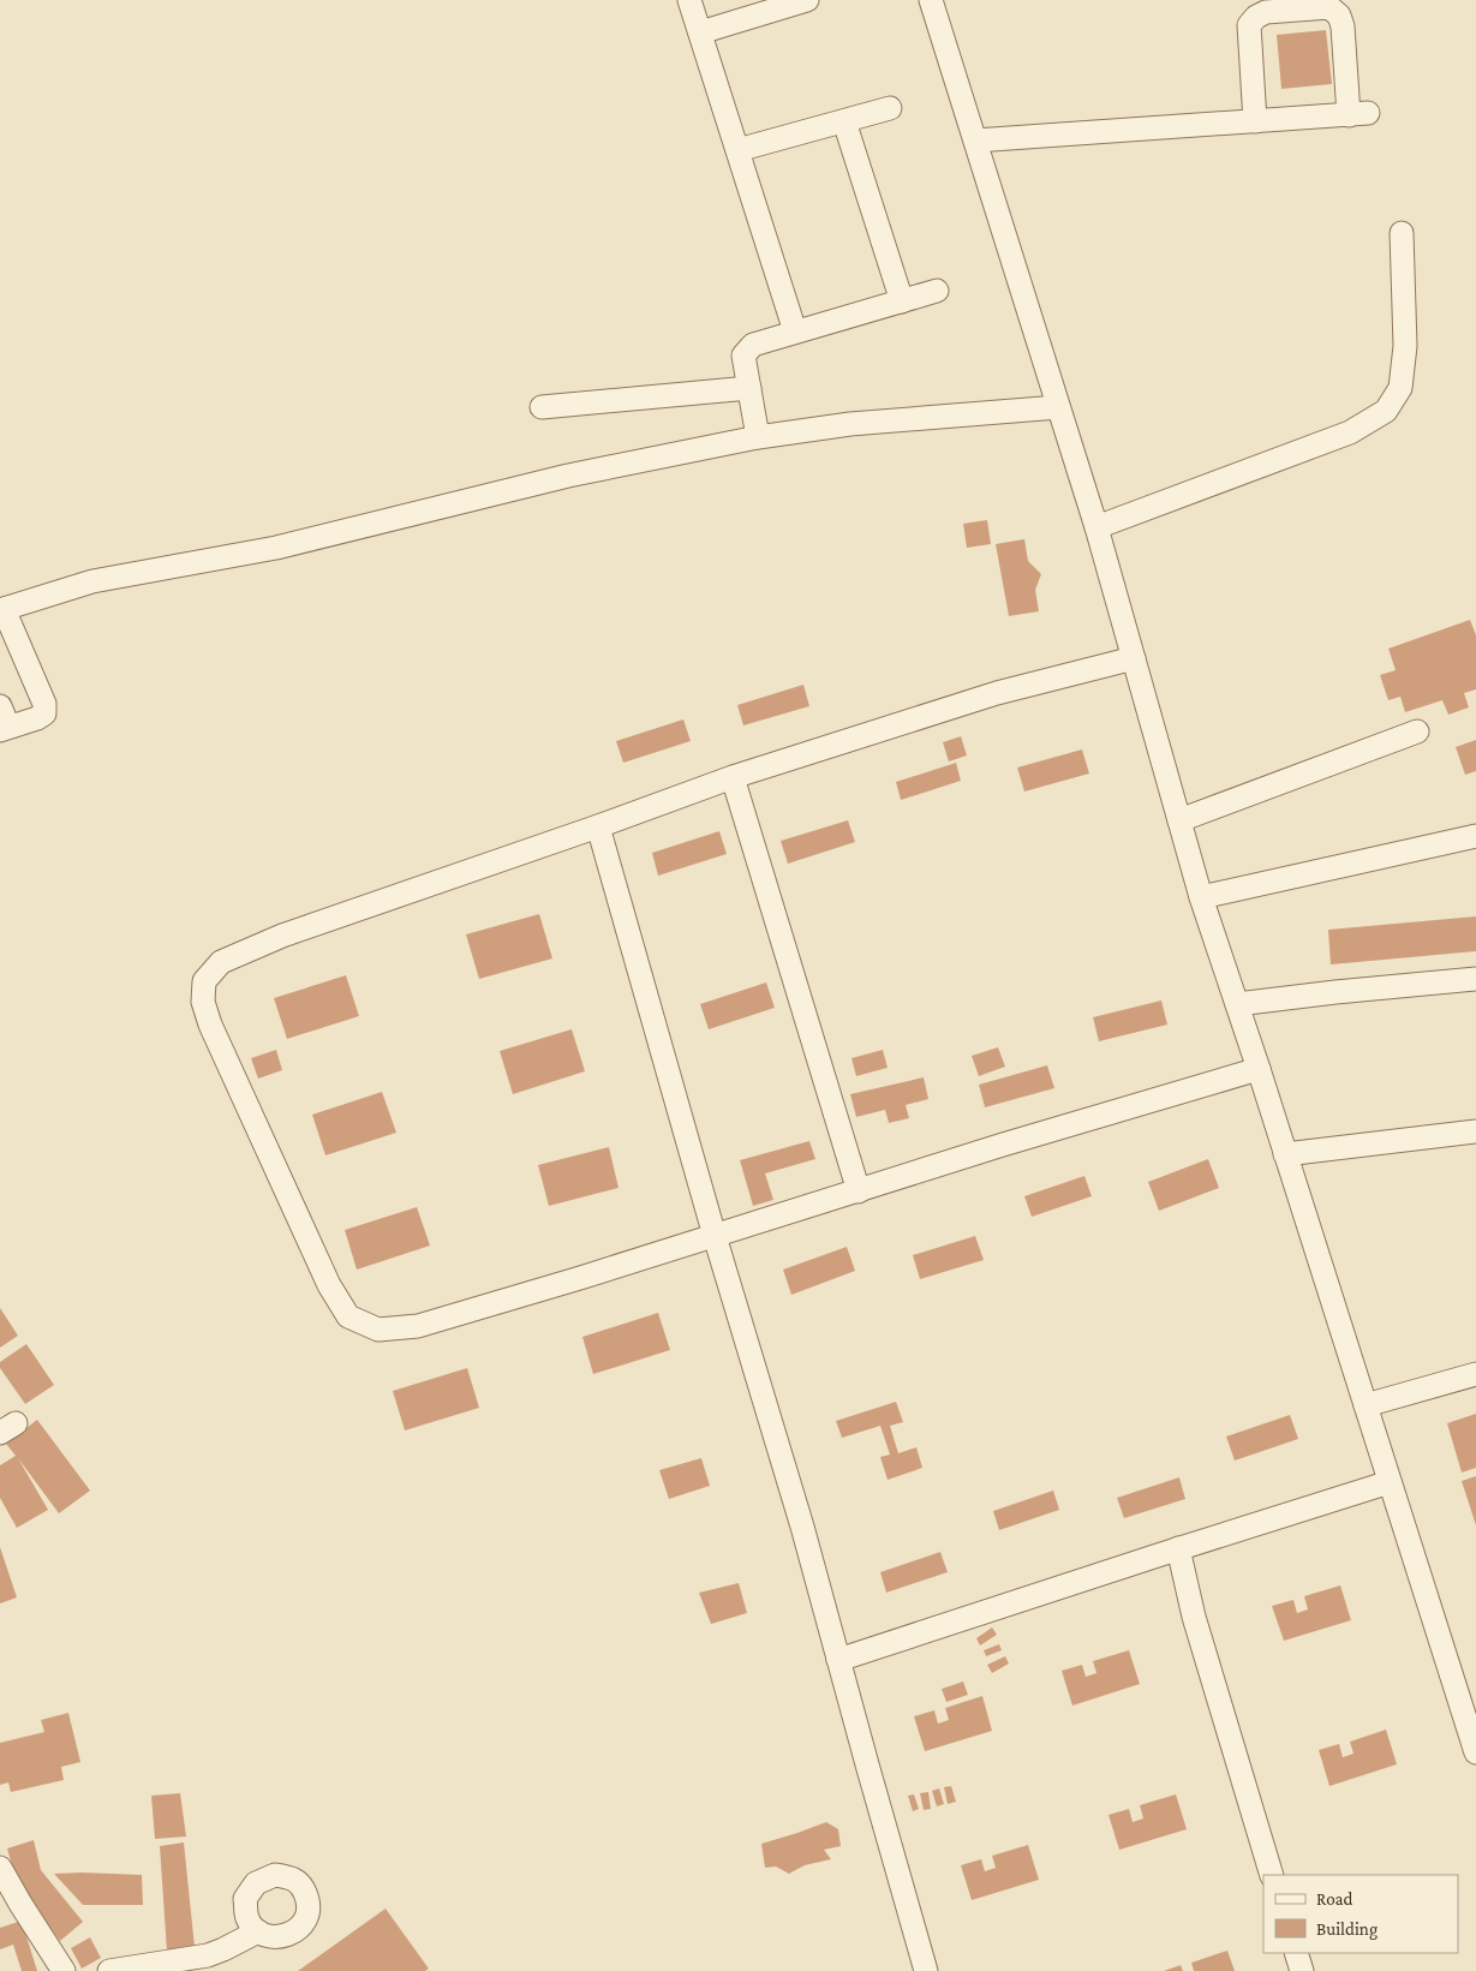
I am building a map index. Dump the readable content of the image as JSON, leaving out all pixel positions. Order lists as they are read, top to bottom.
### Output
{
  "legend": ["Road", "Building"]
}
